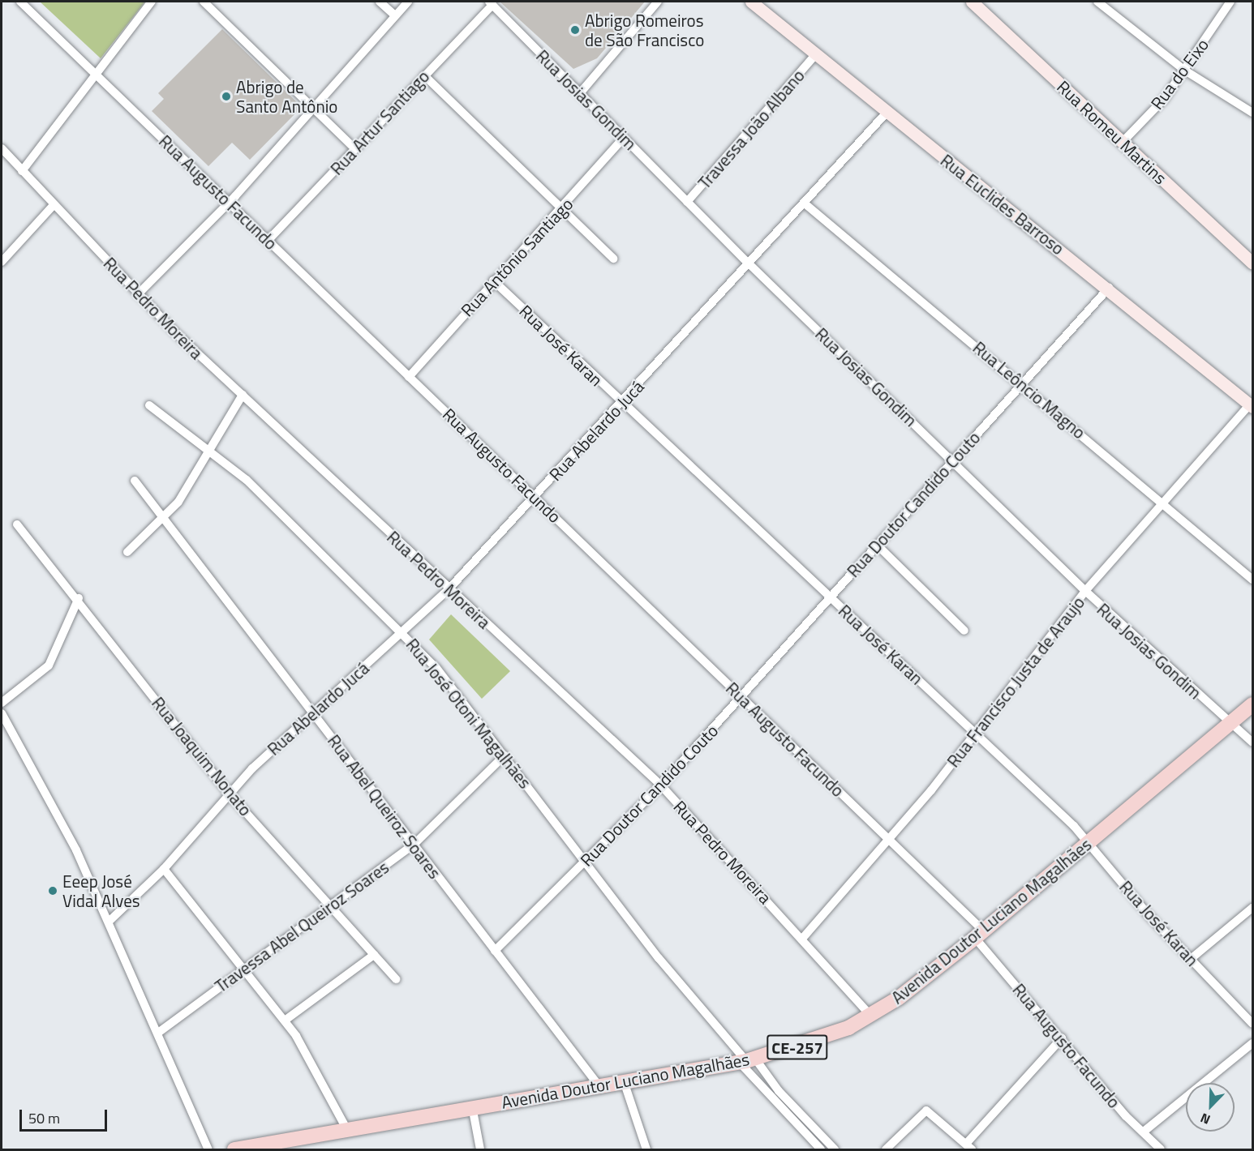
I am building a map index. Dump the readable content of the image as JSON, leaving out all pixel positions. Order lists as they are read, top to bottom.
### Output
{
  "streets": {
    "main road": ["Avenida Doutor Luciano Magalhães", "CE-257"],
    "street": [
      "Rua do Eixo",
      "Rua Josias Gondim",
      "Rua Artur Santiago",
      "Travessa João Albano",
      "Rua Romeu Martins",
      "Rua Augusto Facundo",
      "Rua Euclides Barroso",
      "Rua Antônio Santiago",
      "Rua Pedro Moreira",
      "Rua José Karan",
      "Rua Leôncio Magno",
      "Rua Abelardo Jucá",
      "Rua Doutor Candido Couto",
      "Rua Francisco Justa de Araujo",
      "Rua José Otoni Magalhães",
      "Rua Joaquim Nonato",
      "Rua Abel Queiroz Soares",
      "Travessa Abel Queiroz Soares"
    ]
  },
  "crossings": [
    ["Rua do Eixo", "Rua Romeu Martins"],
    ["Rua Josias Gondim", "Rua Artur Santiago"],
    ["Rua Josias Gondim", "Travessa João Albano"],
    ["Rua Josias Gondim", "Rua Antônio Santiago"],
    ["Rua Josias Gondim", "Rua Abelardo Jucá"],
    ["Rua Josias Gondim", "Rua Doutor Candido Couto"],
    ["Rua Josias Gondim", "Rua Francisco Justa de Araujo"],
    ["Rua Josias Gondim", "Avenida Doutor Luciano Magalhães"],
    ["Rua Artur Santiago", "Rua Augusto Facundo"],
    ["Travessa João Albano", "Rua Euclides Barroso"],
    ["Rua Augusto Facundo", "Rua Antônio Santiago"],
    ["Rua Augusto Facundo", "Rua Abelardo Jucá"],
    ["Rua Augusto Facundo", "Rua Doutor Candido Couto"],
    ["Rua Augusto Facundo", "Rua Francisco Justa de Araujo"],
    ["Rua Augusto Facundo", "Avenida Doutor Luciano Magalhães"],
    ["Rua Euclides Barroso", "Rua Abelardo Jucá"],
    ["Rua Euclides Barroso", "Rua Doutor Candido Couto"],
    ["Rua Euclides Barroso", "Rua Francisco Justa de Araujo"],
    ["Rua Antônio Santiago", "Rua José Karan"],
    ["Rua Pedro Moreira", "Rua Abelardo Jucá"],
    ["Rua Pedro Moreira", "Rua Doutor Candido Couto"],
    ["Rua Pedro Moreira", "Rua Francisco Justa de Araujo"],
    ["Rua Pedro Moreira", "Avenida Doutor Luciano Magalhães"],
    ["Rua José Karan", "Rua Abelardo Jucá"],
    ["Rua José Karan", "Rua Doutor Candido Couto"],
    ["Rua José Karan", "Rua Francisco Justa de Araujo"],
    ["Rua José Karan", "Avenida Doutor Luciano Magalhães"],
    ["Rua Leôncio Magno", "Rua Abelardo Jucá"],
    ["Rua Leôncio Magno", "Rua Doutor Candido Couto"],
    ["Rua Leôncio Magno", "Rua Francisco Justa de Araujo"],
    ["Rua Abelardo Jucá", "Rua José Otoni Magalhães"],
    ["Rua Abelardo Jucá", "Rua Joaquim Nonato"],
    ["Rua Abelardo Jucá", "Rua Abel Queiroz Soares"],
    ["Rua Doutor Candido Couto", "Rua José Otoni Magalhães"],
    ["Rua Doutor Candido Couto", "Rua Abel Queiroz Soares"],
    ["Rua José Otoni Magalhães", "Avenida Doutor Luciano Magalhães"],
    ["Rua José Otoni Magalhães", "Travessa Abel Queiroz Soares"],
    ["Rua Joaquim Nonato", "Travessa Abel Queiroz Soares"],
    ["Rua Abel Queiroz Soares", "Avenida Doutor Luciano Magalhães"],
    ["Rua Abel Queiroz Soares", "Travessa Abel Queiroz Soares"]
  ],
  "places": ["Abrigo Romeiros de São Francisco", "Abrigo de Santo Antônio", "Eeep José Vidal Alves"],
  "scale_bar": "50 m",
  "north": "bottom left"
}
